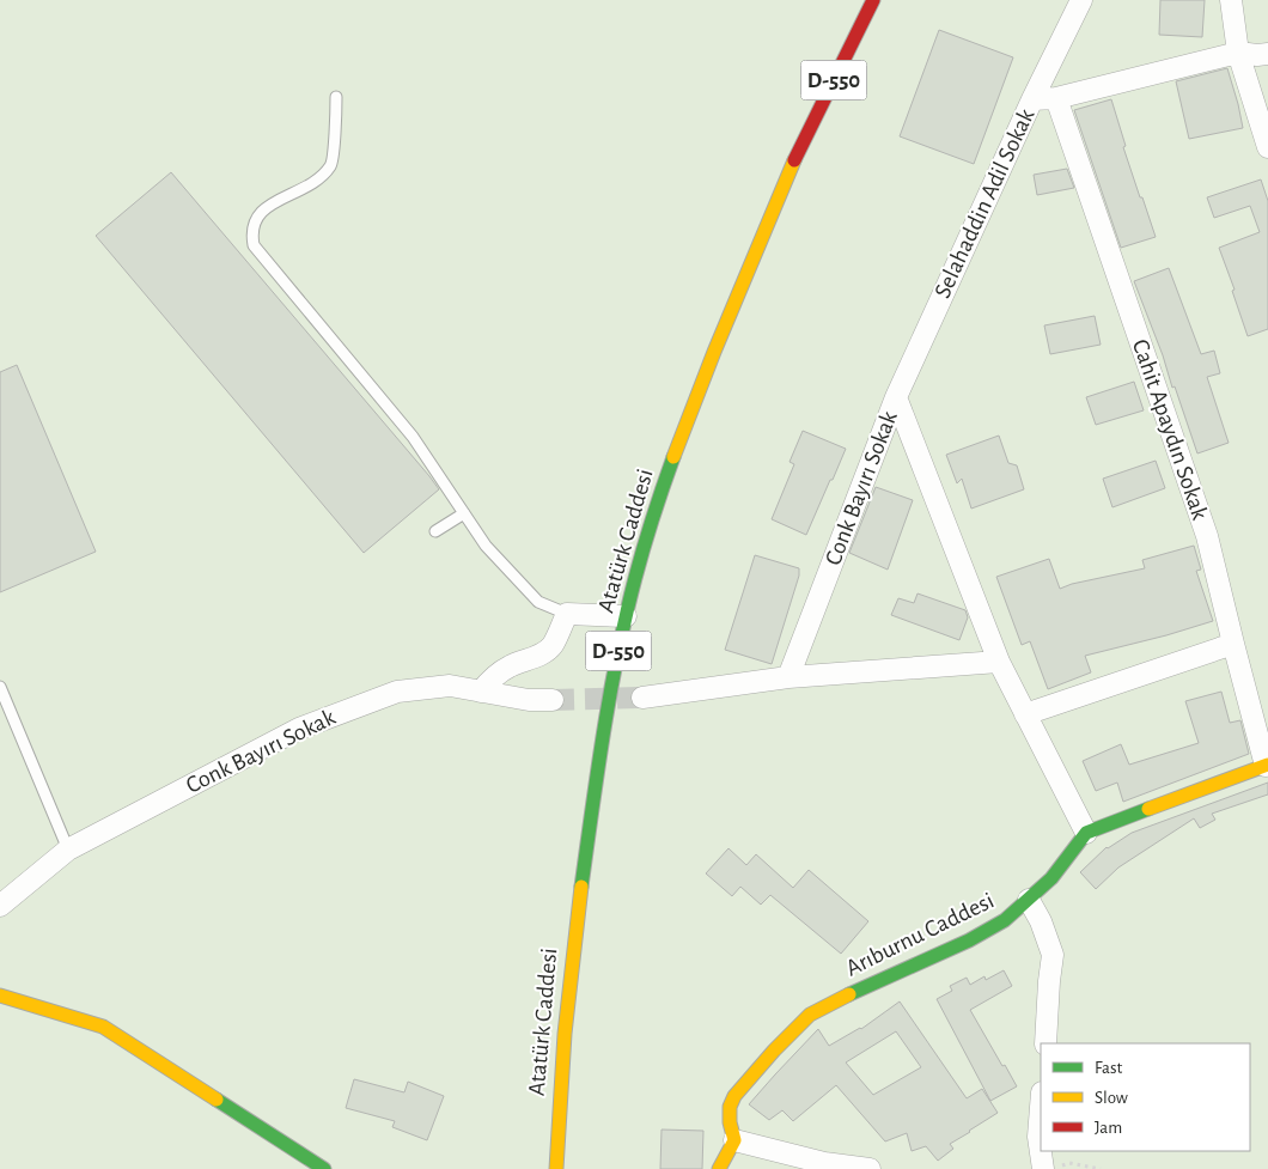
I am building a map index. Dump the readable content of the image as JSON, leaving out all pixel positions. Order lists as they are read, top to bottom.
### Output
{
  "streets": {
    "main road": ["D-550", "Atatürk Caddesi", "Arıburnu Caddesi"],
    "street": ["Selahaddin Adil Sokak", "Cahit Apaydın Sokak", "Conk Bayırı Sokak"]
  },
  "crossings": [
    ["D-550", "Atatürk Caddesi"],
    ["Selahaddin Adil Sokak", "Cahit Apaydın Sokak"],
    ["Selahaddin Adil Sokak", "Conk Bayırı Sokak"],
    ["Conk Bayırı Sokak", "Arıburnu Caddesi"]
  ],
  "legend": ["Fast", "Slow", "Jam"]
}
